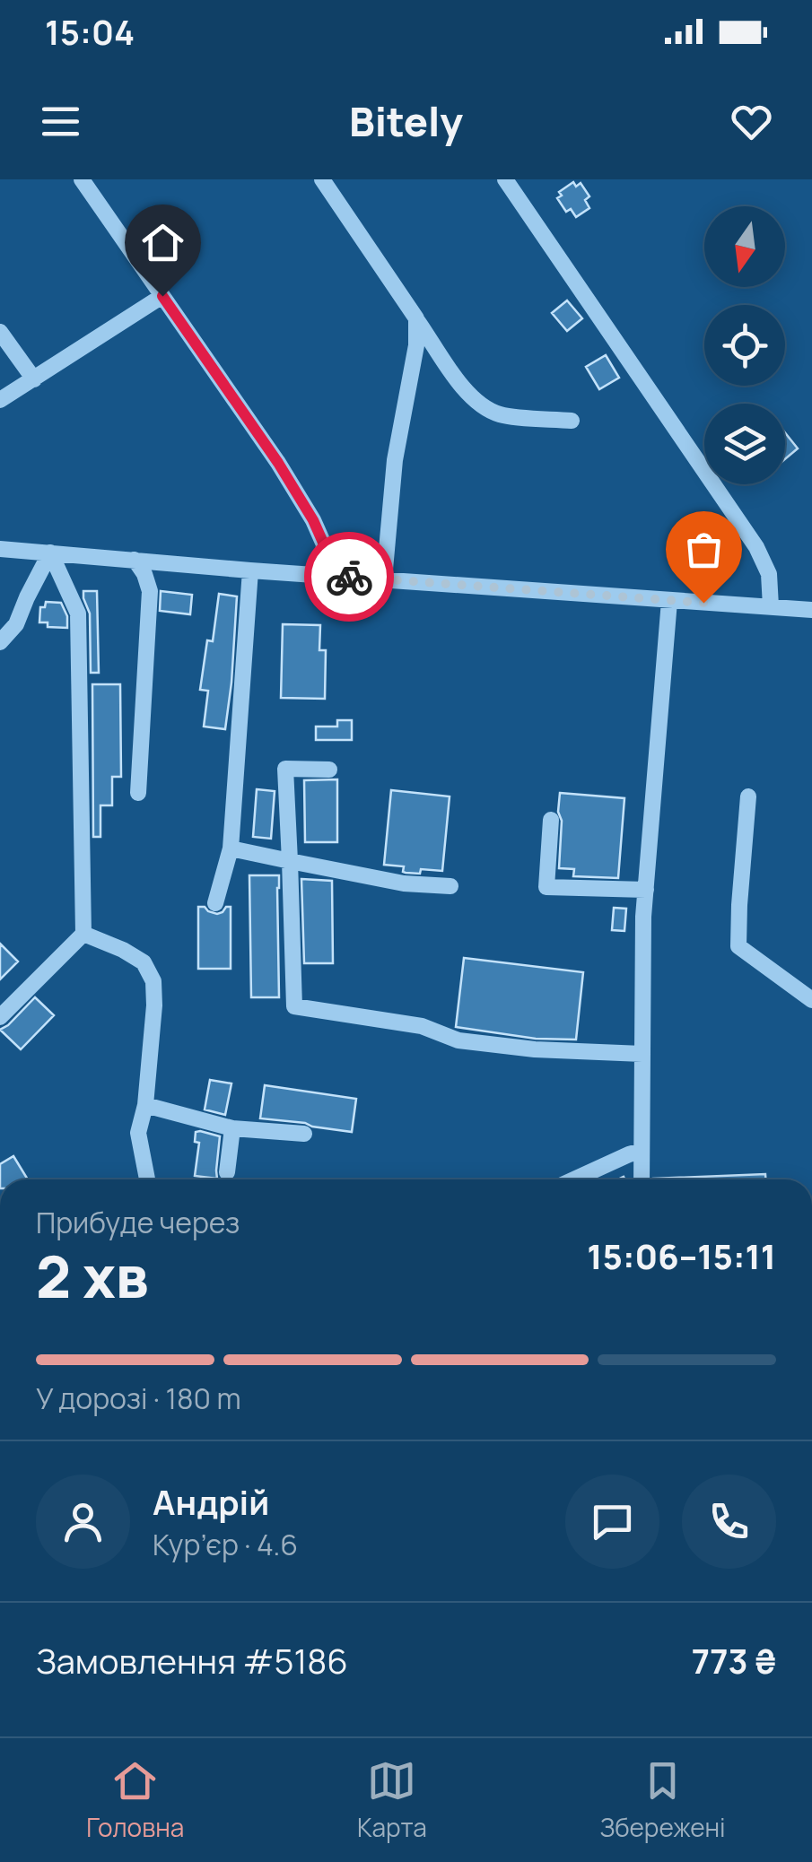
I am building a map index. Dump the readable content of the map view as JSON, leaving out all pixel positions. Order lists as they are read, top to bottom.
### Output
{
  "north": "bottom",
  "page": {
    "status": "15:04",
    "header": "Bitely",
    "heading": ["2 хв", "Прибуде через", "15:06–15:11"],
    "panel": [
      "Андрій",
      "Кур’єр · 4.6",
      "Замовлення #5186",
      "773 ₴"
    ],
    "bar": "У дорозі · 180 m",
    "tabs": ["Головна", "Карта", "Збережені"]
  }
}
